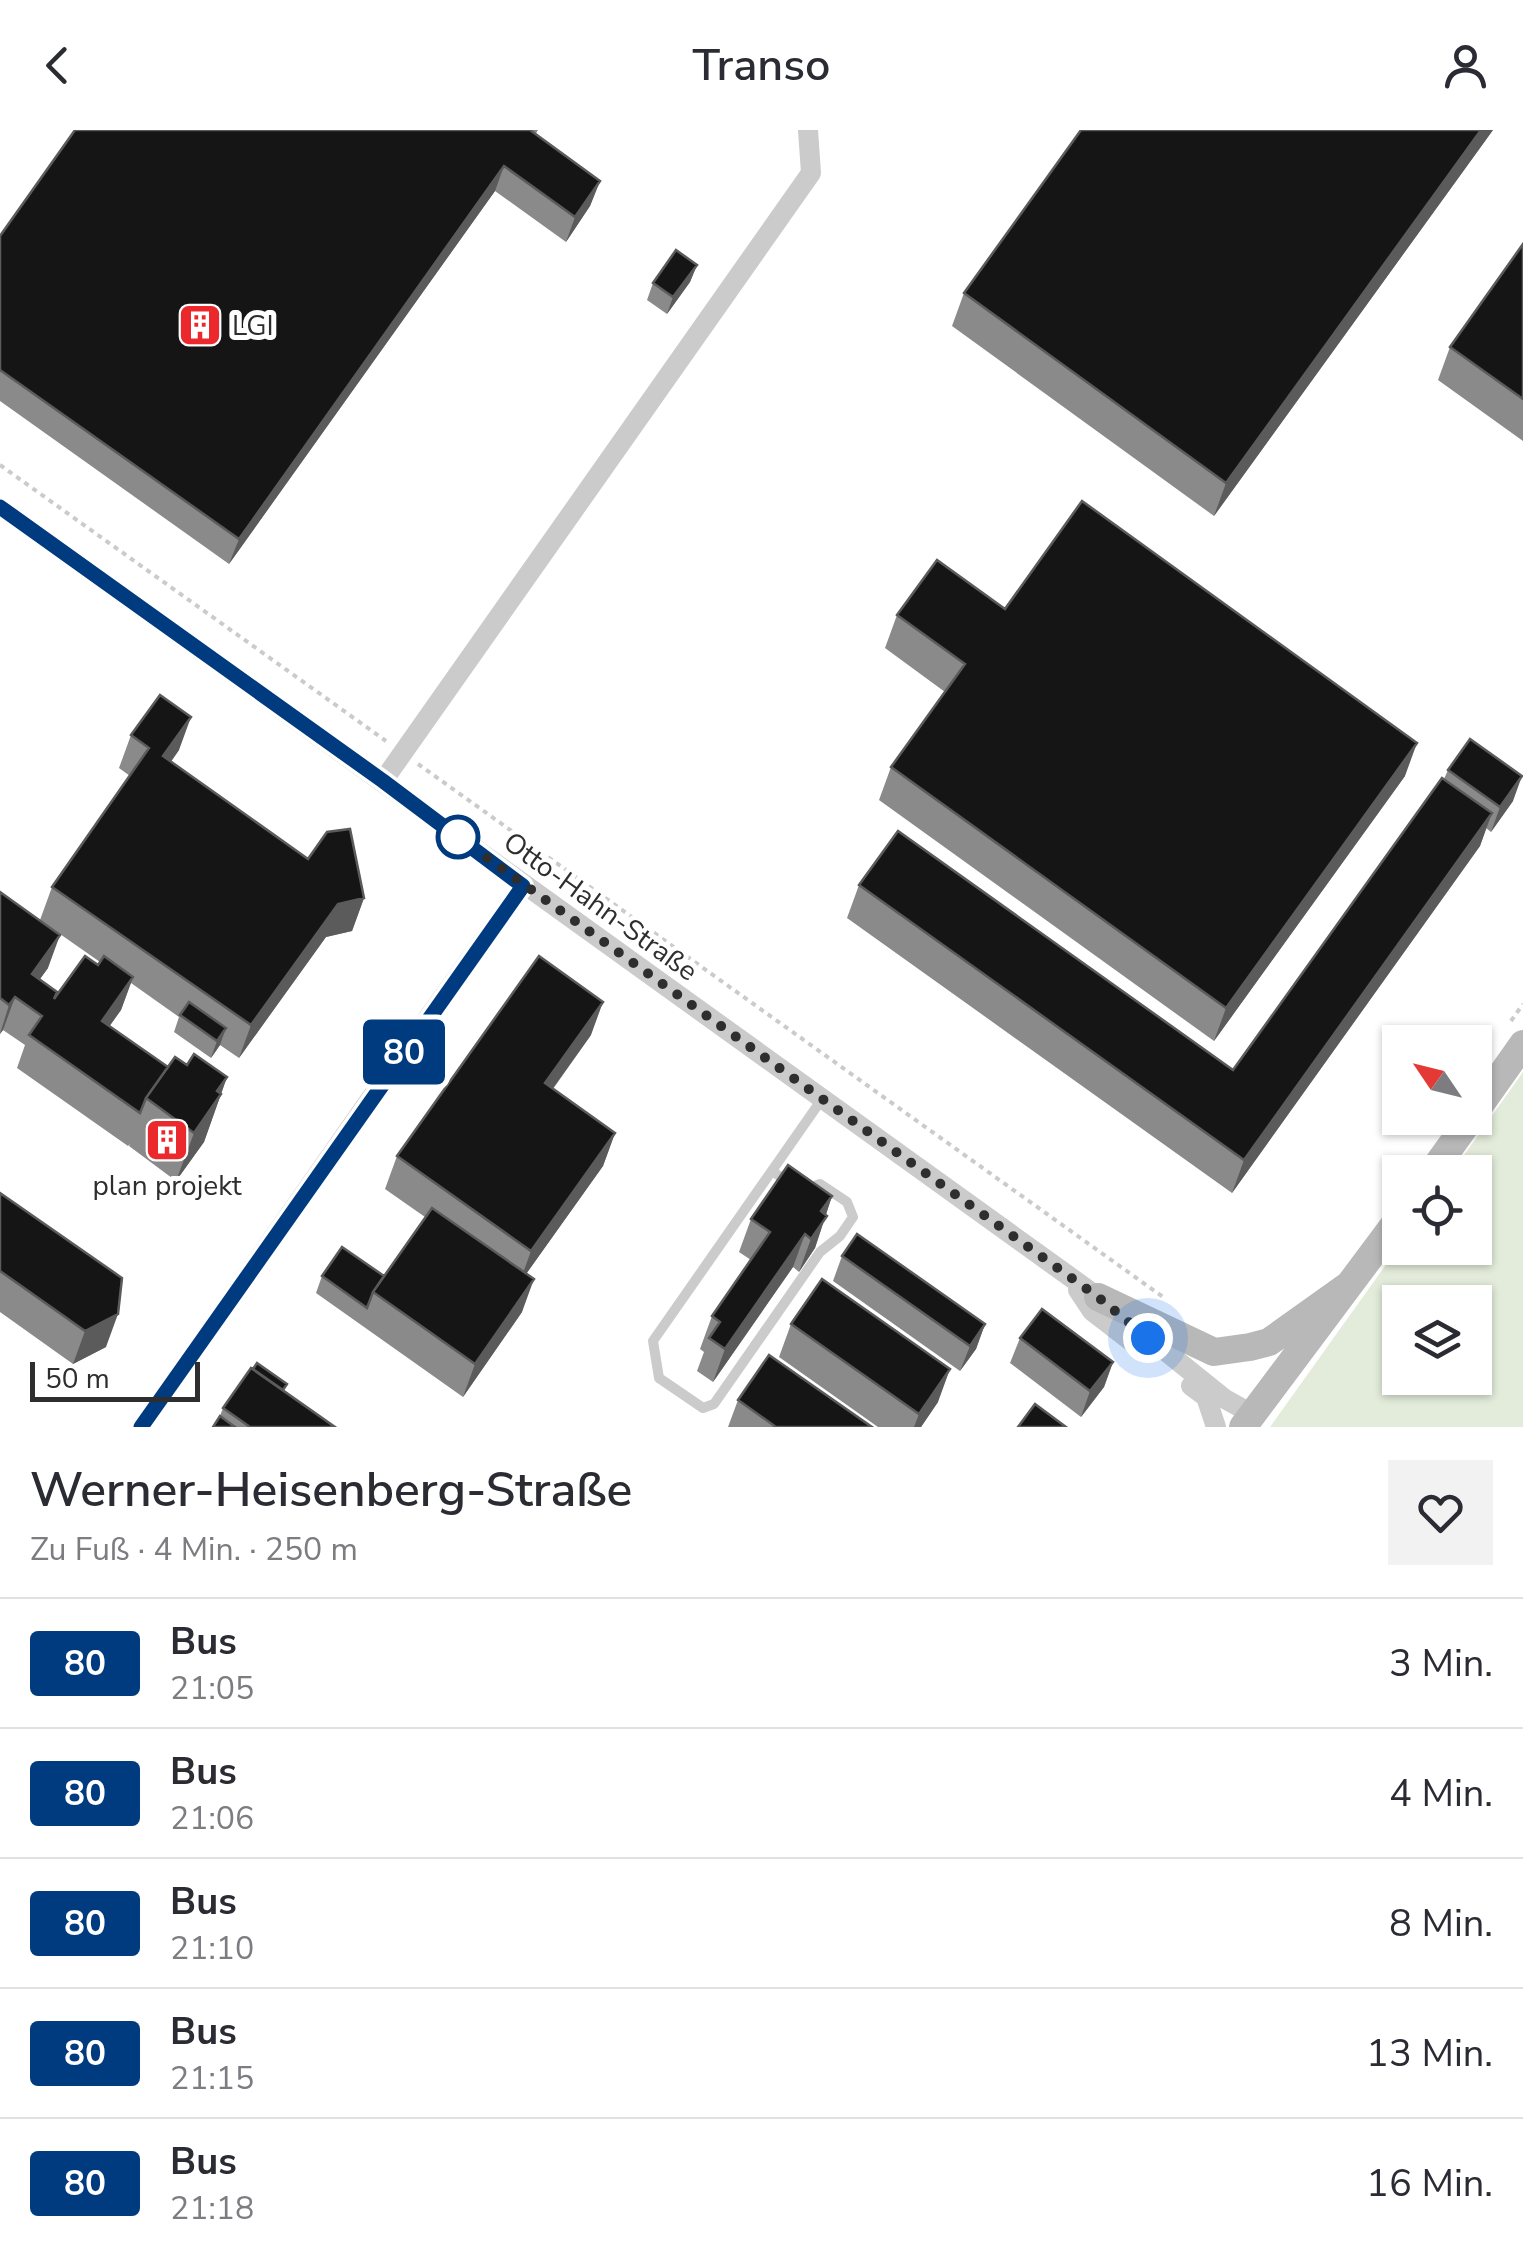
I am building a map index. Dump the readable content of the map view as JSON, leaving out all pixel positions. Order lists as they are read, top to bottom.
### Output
{
  "streets": {
    "street": ["Otto-Hahn-Straße"]
  },
  "places": {
    "building": ["LGI", "plan projekt"]
  },
  "lines": ["bus line 80"],
  "scale_bar": "50 m",
  "north": "top left",
  "page": {
    "header": "Transo",
    "on_map": "80",
    "scale": "50 m",
    "heading": ["Werner-Heisenberg-Straße", "Zu Fuß · 4 Min. · 250 m"],
    "list": [
      {
        "mark": "80",
        "name": "Bus",
        "note": "21:05",
        "value": "3 Min."
      },
      {
        "mark": "80",
        "name": "Bus",
        "note": "21:06",
        "value": "4 Min."
      },
      {
        "mark": "80",
        "name": "Bus",
        "note": "21:10",
        "value": "8 Min."
      },
      {
        "mark": "80",
        "name": "Bus",
        "note": "21:15",
        "value": "13 Min."
      },
      {
        "mark": "80",
        "name": "Bus",
        "note": "21:18",
        "value": "16 Min."
      }
    ]
  }
}
